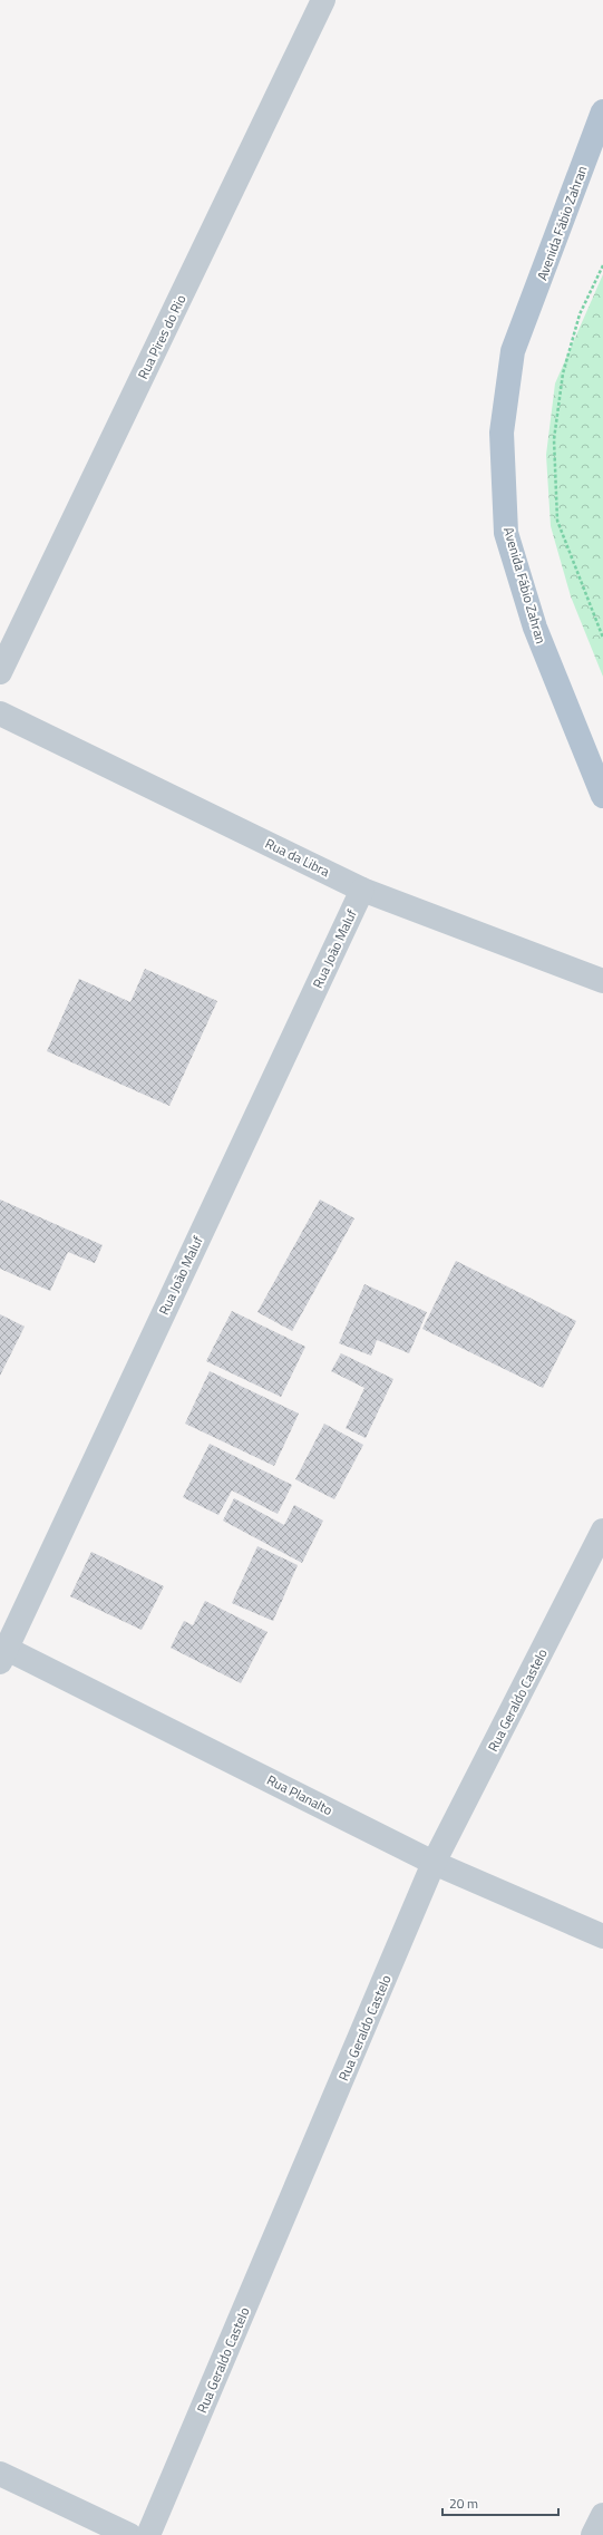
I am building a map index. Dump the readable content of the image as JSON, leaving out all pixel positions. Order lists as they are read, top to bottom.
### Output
{
  "streets": {
    "main road": ["Avenida Fábio Zahran"],
    "street": [
      "Rua Pires do Rio",
      "Rua da Libra",
      "Rua João Maluf",
      "Rua Geraldo Castelo",
      "Rua Planalto"
    ]
  },
  "crossings": [
    ["Rua da Libra", "Rua João Maluf"],
    ["Rua João Maluf", "Rua Planalto"],
    ["Rua Geraldo Castelo", "Rua Planalto"]
  ],
  "scale_bar": "20 m"
}
